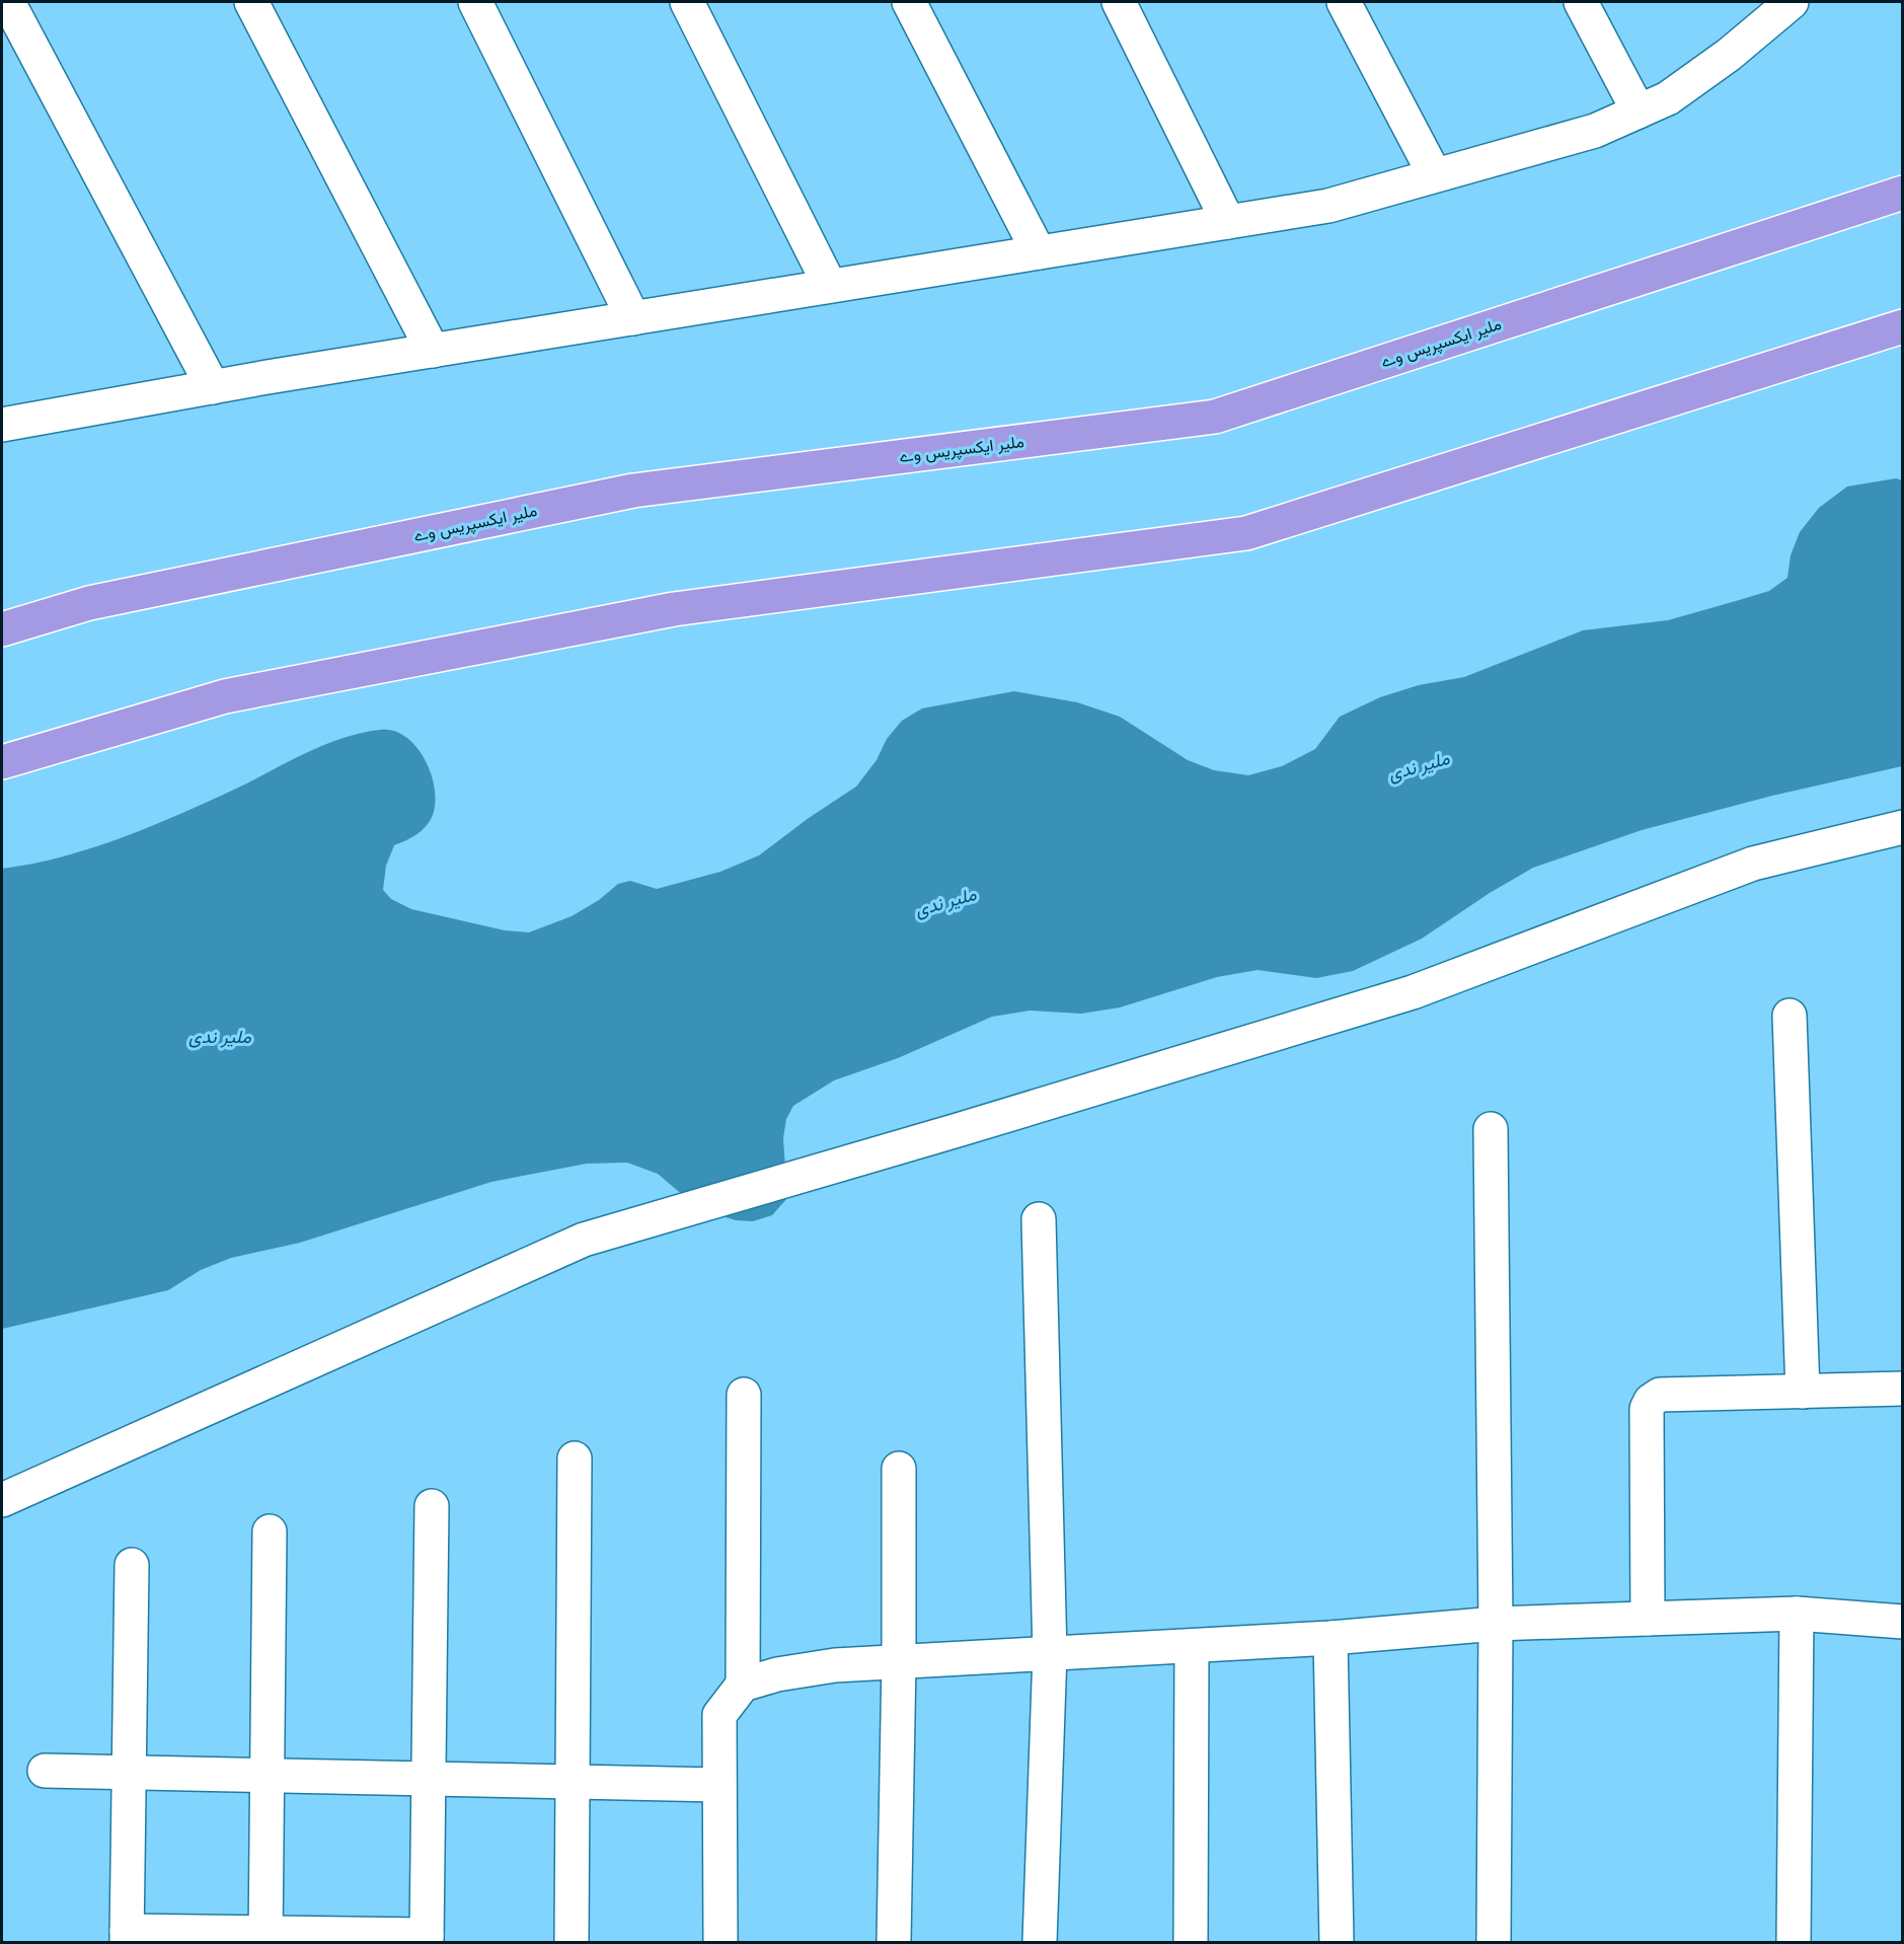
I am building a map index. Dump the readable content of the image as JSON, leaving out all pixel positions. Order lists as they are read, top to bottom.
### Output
{
  "streets": {
    "highway": ["ملیر ایکسپریس وے"]
  },
  "water": ["ملیر ندی"]
}
